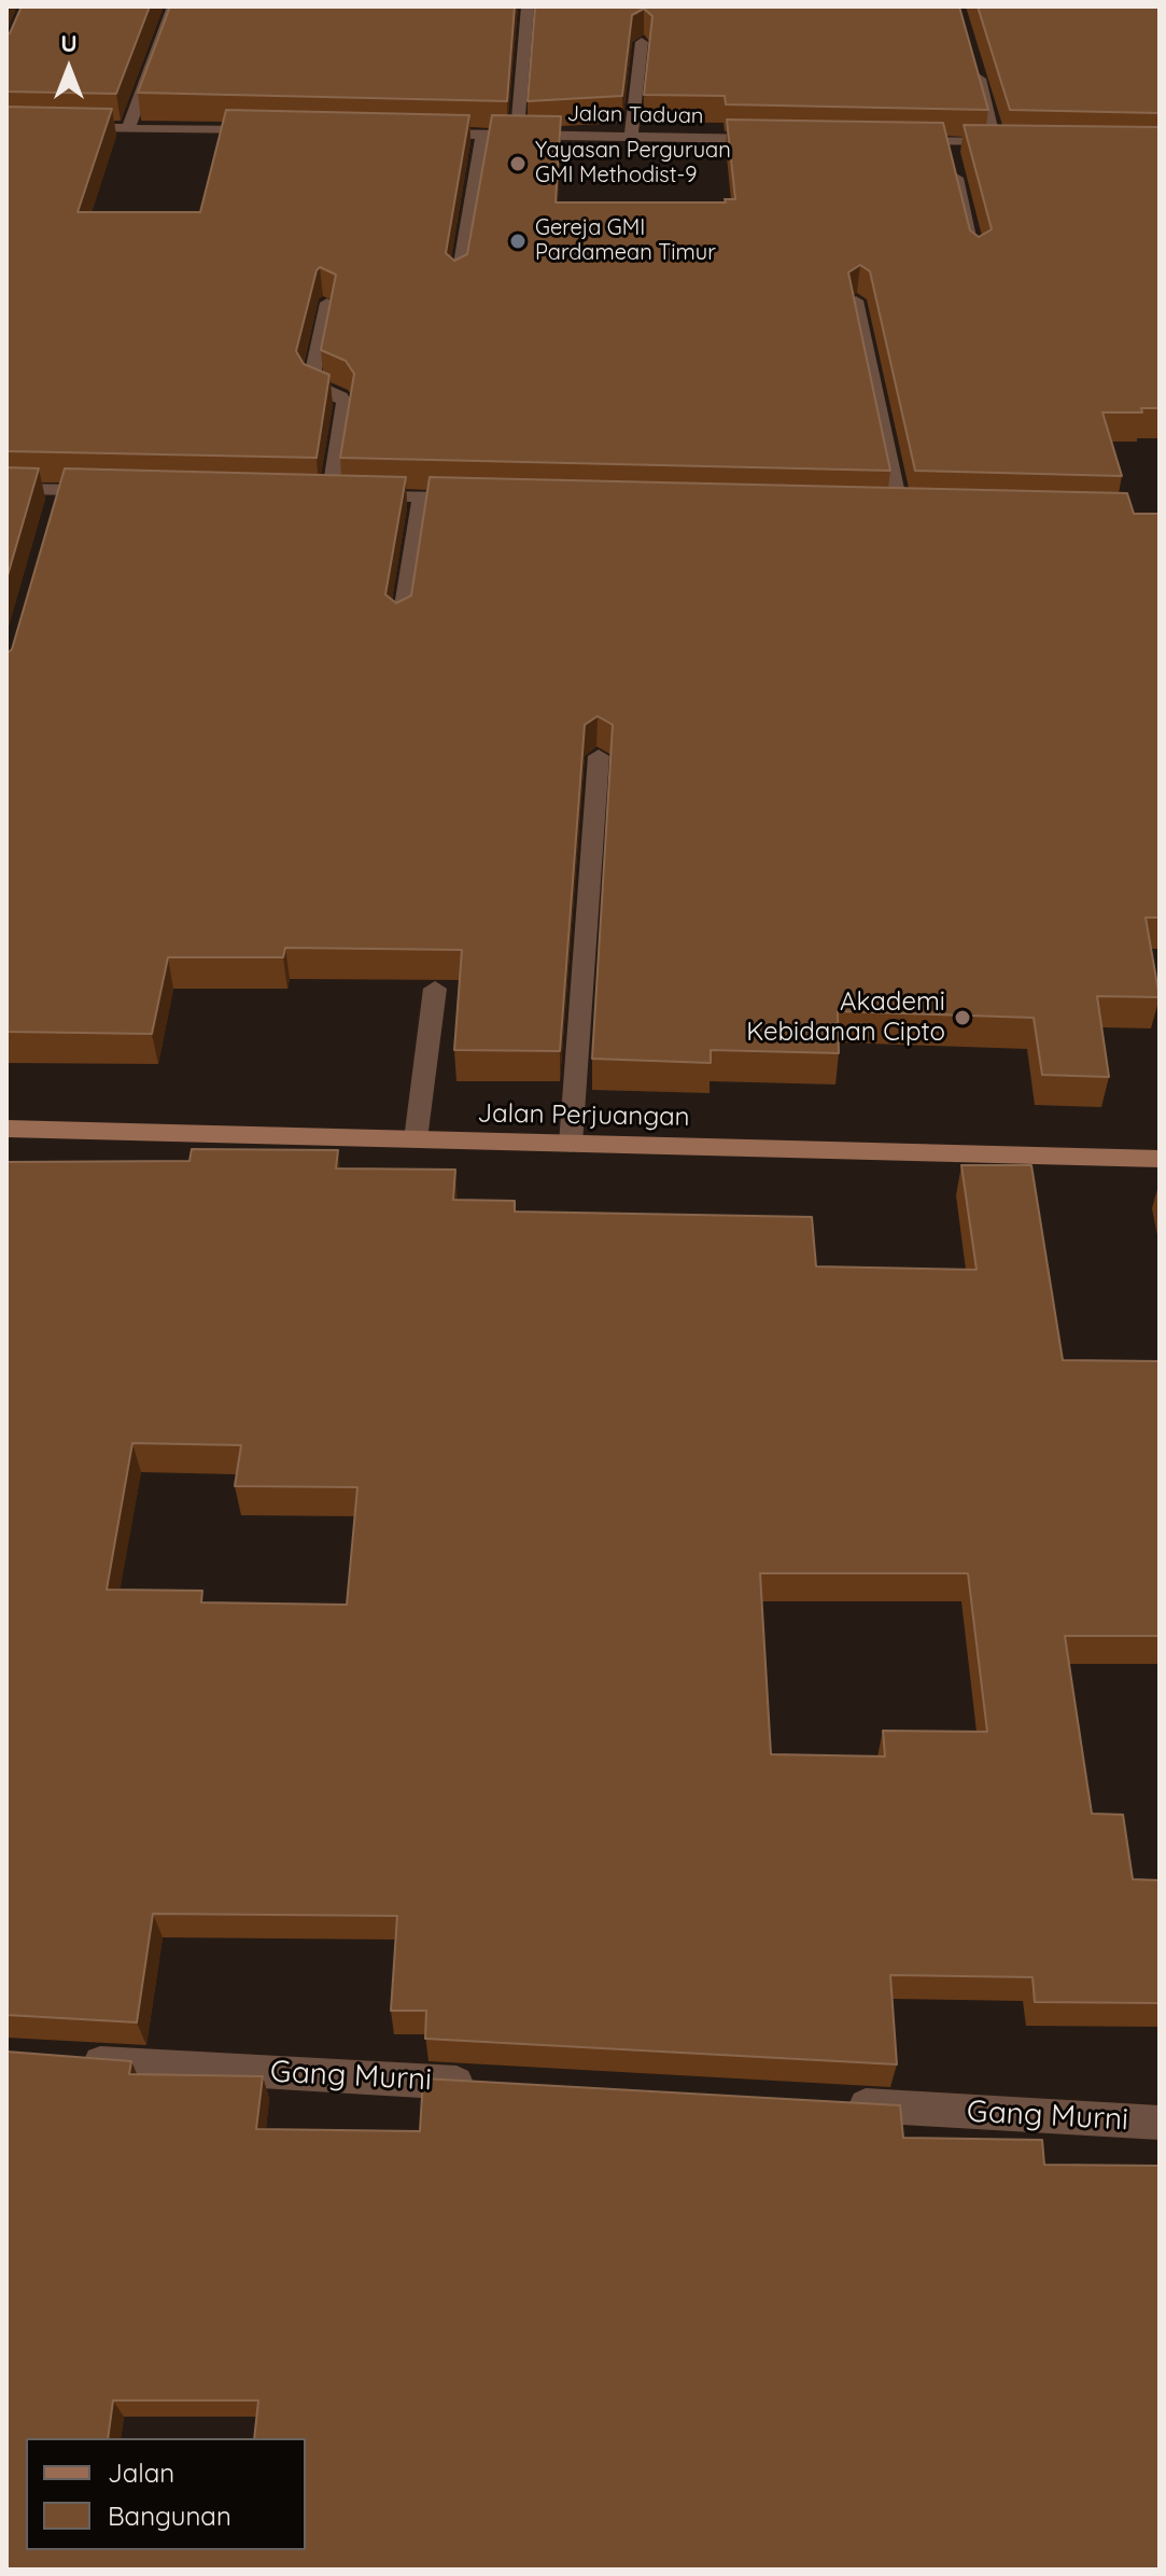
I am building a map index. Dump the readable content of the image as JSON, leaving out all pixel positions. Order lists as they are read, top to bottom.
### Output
{
  "streets": {
    "street": ["Jalan Taduan", "Jalan Perjuangan", "Gang Murni"]
  },
  "places": ["Yayasan Perguruan GMI Methodist-9", "Gereja GMI Pardamean Timur", "Akademi Kebidanan Cipto"],
  "legend": ["Jalan", "Bangunan"],
  "north": "top"
}
